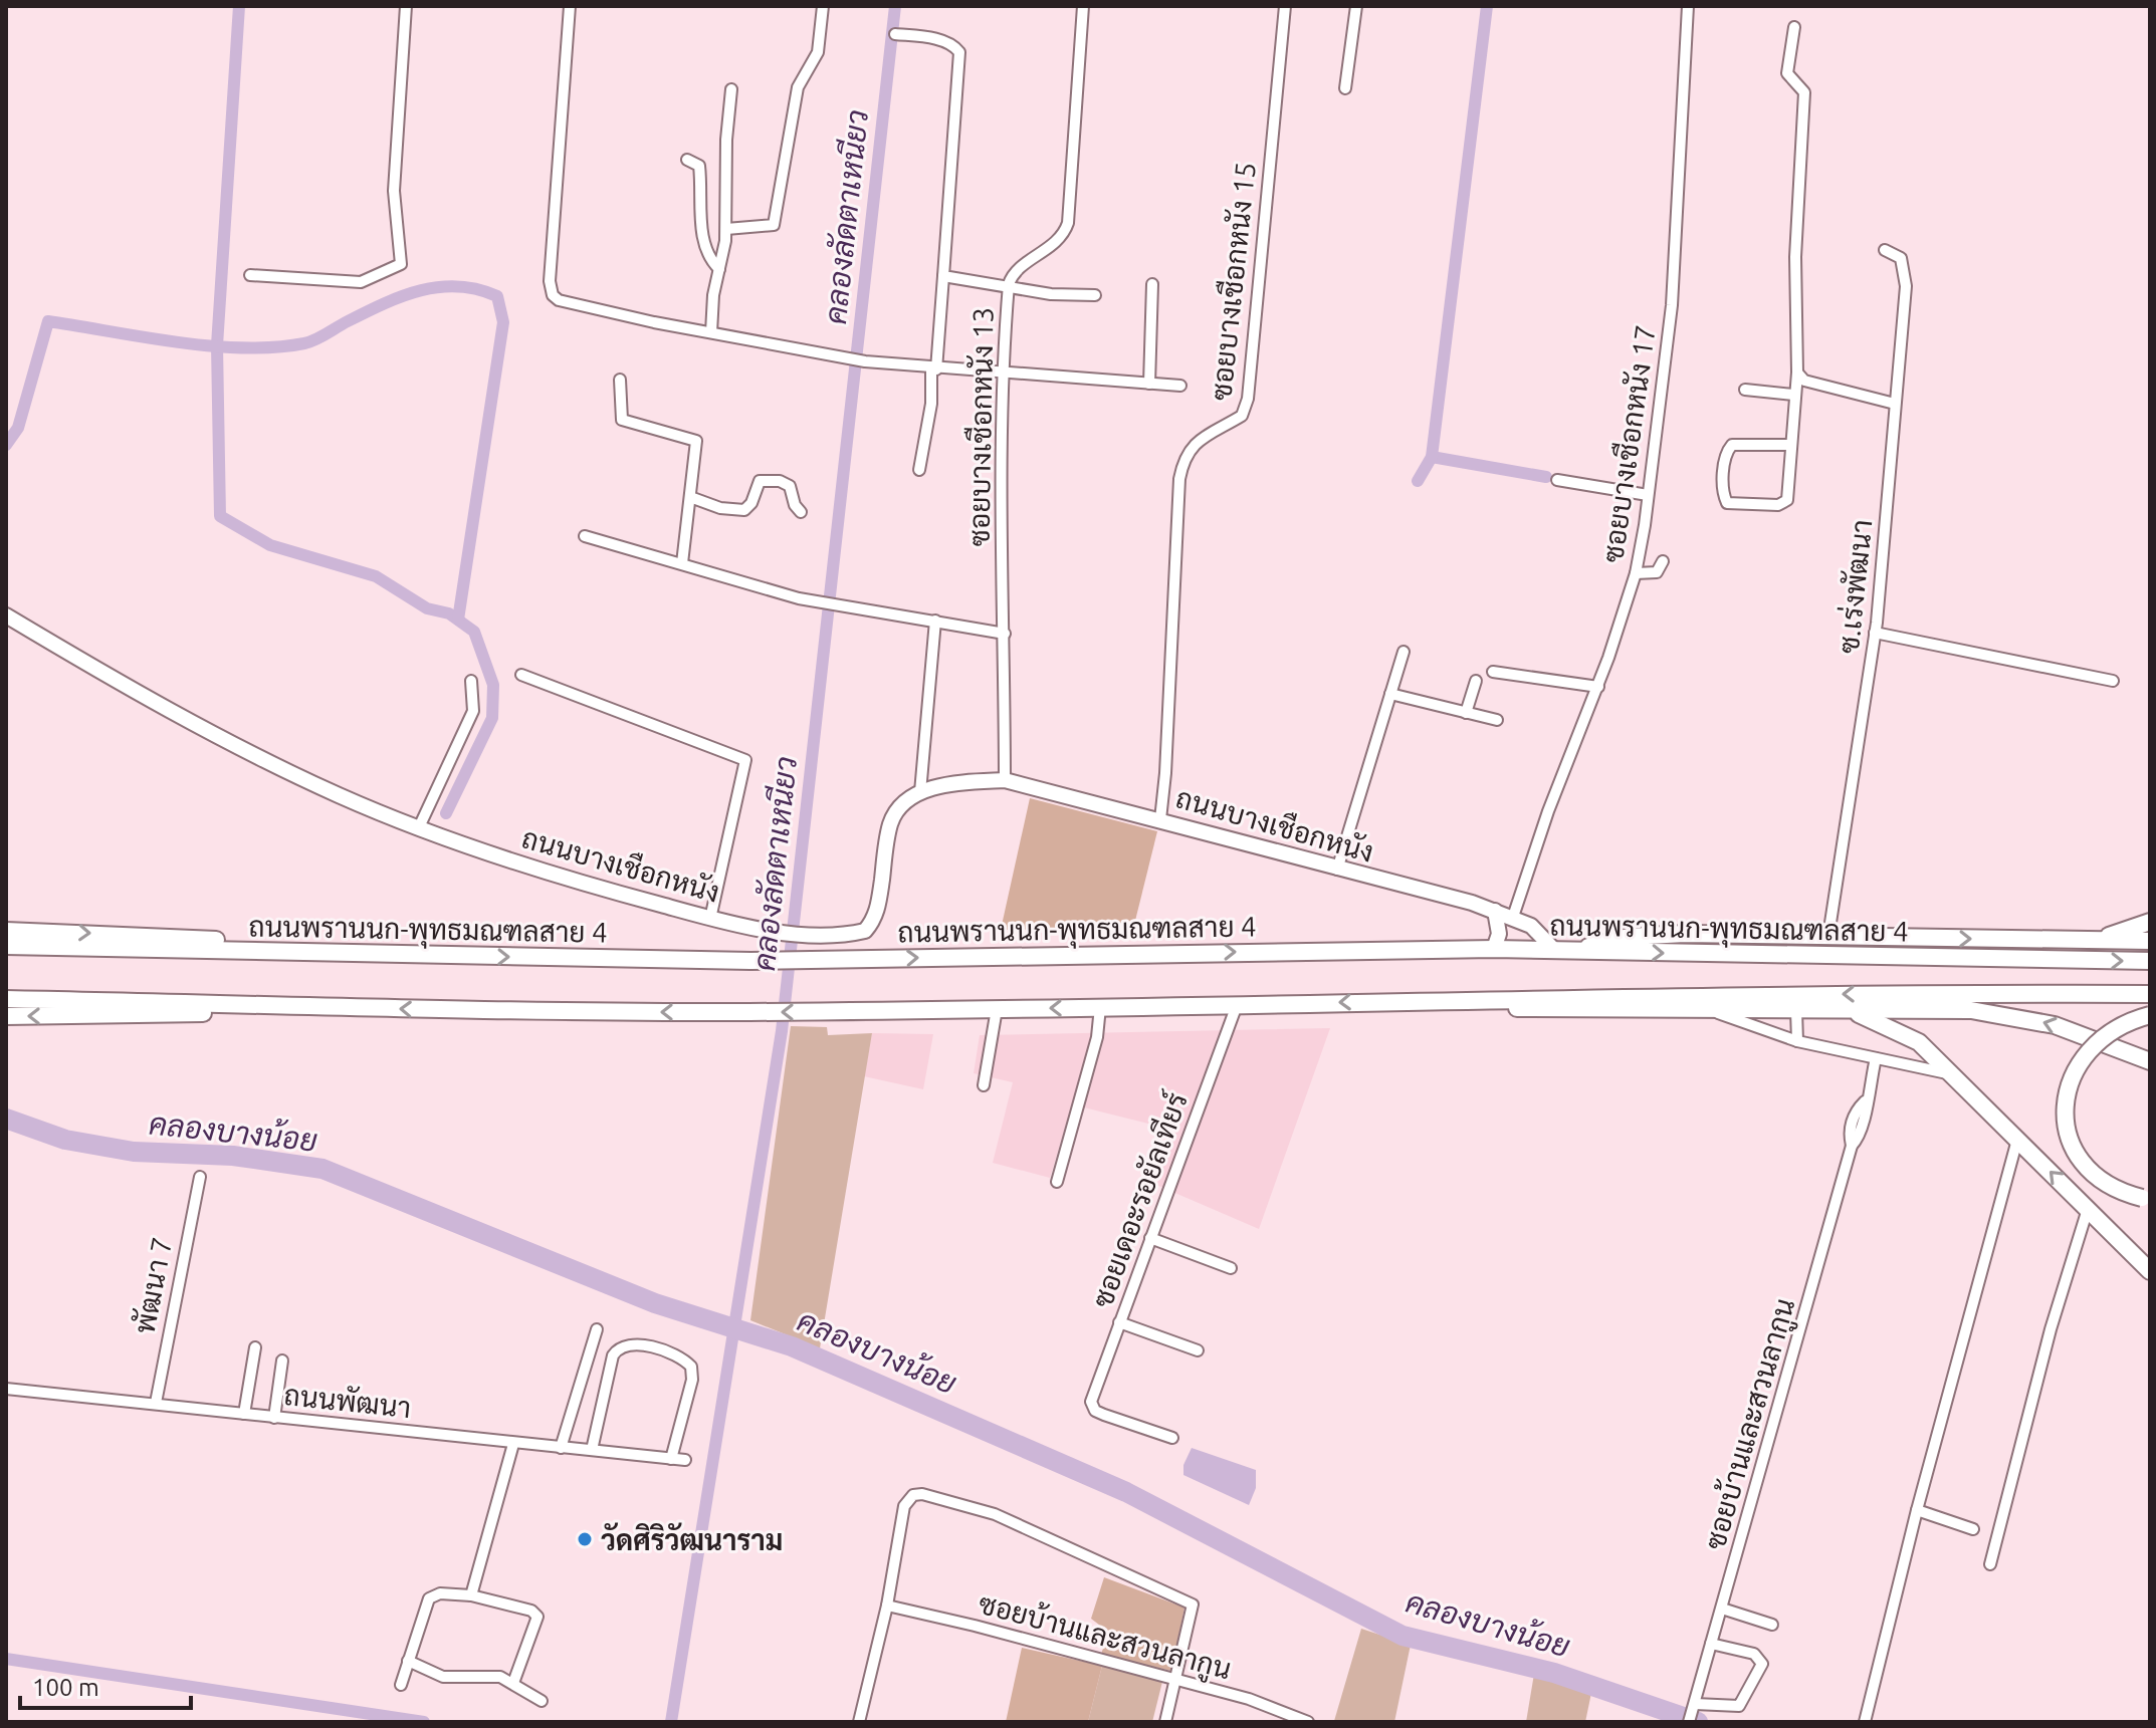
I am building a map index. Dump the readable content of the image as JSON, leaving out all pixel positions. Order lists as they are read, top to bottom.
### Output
{
  "streets": {
    "main road": ["ถนนพรานนก-พุทธมณฑลสาย 4"],
    "street": [
      "ซอยบางเชือกหนัง 15",
      "ซอยบางเชือกหนัง 13",
      "ซอยบางเชือกหนัง 17",
      "ซ.เร่งพัฒนา",
      "ถนนบางเชือกหนัง",
      "ซอยเดอะรอยัลเทียร์",
      "พัฒนา 7",
      "ถนนพัฒนา",
      "ซอยบ้านและสวนลากูน"
    ]
  },
  "crossings": [
    ["ซอยบางเชือกหนัง 15", "ถนนบางเชือกหนัง"],
    ["ซอยบางเชือกหนัง 13", "ถนนบางเชือกหนัง"],
    ["ซอยบางเชือกหนัง 17", "ถนนบางเชือกหนัง"],
    ["ถนนบางเชือกหนัง", "ถนนพรานนก-พุทธมณฑลสาย 4"],
    ["พัฒนา 7", "ถนนพัฒนา"]
  ],
  "water": ["คลองลัดตาเหนียว", "คลองบางน้อย"],
  "places": ["วัดศิริวัฒนาราม"],
  "scale_bar": "100 m"
}
